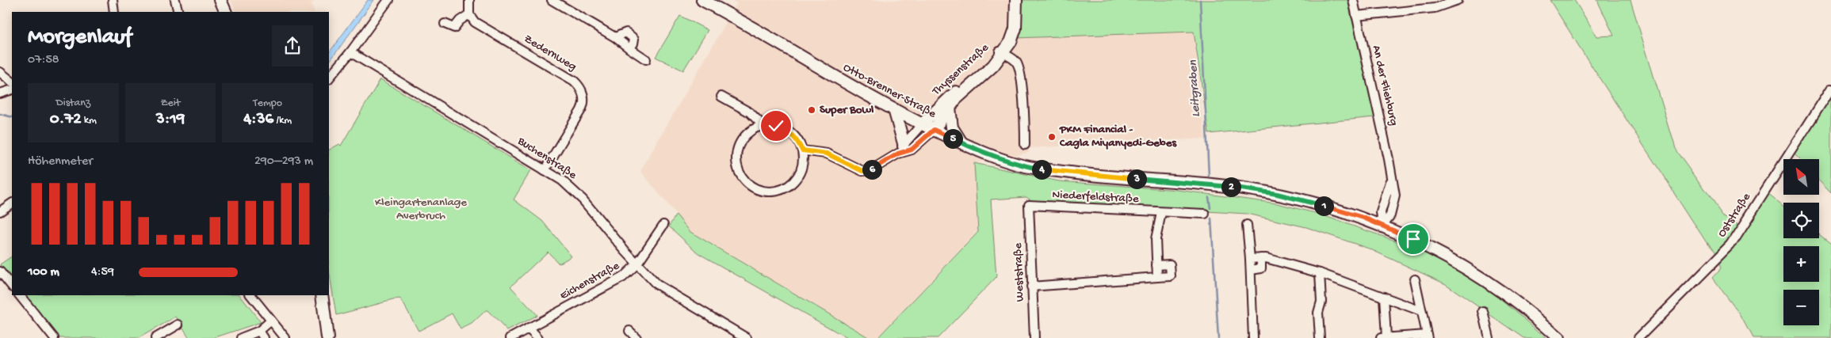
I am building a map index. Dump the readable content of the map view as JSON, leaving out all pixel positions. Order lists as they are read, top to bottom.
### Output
{
  "streets": {
    "main road": ["Thyssenstraße", "Otto-Brenner-Straße"],
    "street": [
      "Zedernweg",
      "An der Fliehburg",
      "Buchenstraße",
      "Niederfeldstraße",
      "Oststraße",
      "Weststraße",
      "Eichenstraße"
    ]
  },
  "crossings": [
    ["Zedernweg", "Buchenstraße"],
    ["Thyssenstraße", "Otto-Brenner-Straße"],
    ["An der Fliehburg", "Otto-Brenner-Straße"],
    ["Buchenstraße", "Eichenstraße"],
    ["Niederfeldstraße", "Weststraße"]
  ],
  "water": ["Leitgraben"],
  "parks": ["Kleingartenanlage Averbruch"],
  "places": ["Super Bowl", "PKM Financial - Cagla Miyanyedi-Gebes"],
  "north": "top left",
  "page": {
    "heading": ["Morgenlauf", "07:58"],
    "stats": [
      ["Distanz", "0.72 km"],
      ["Zeit", "3:19"],
      ["Tempo", "4:36 /km"]
    ],
    "pins": [
      "5",
      "4",
      "6",
      "3",
      "2",
      "1"
    ],
    "chart": ["Höhenmeter", "290–293 m"],
    "map_buttons": ["+", "−"],
    "list": [
      {
        "name": "100 m",
        "note": "4:59"
      }
    ]
  }
}
